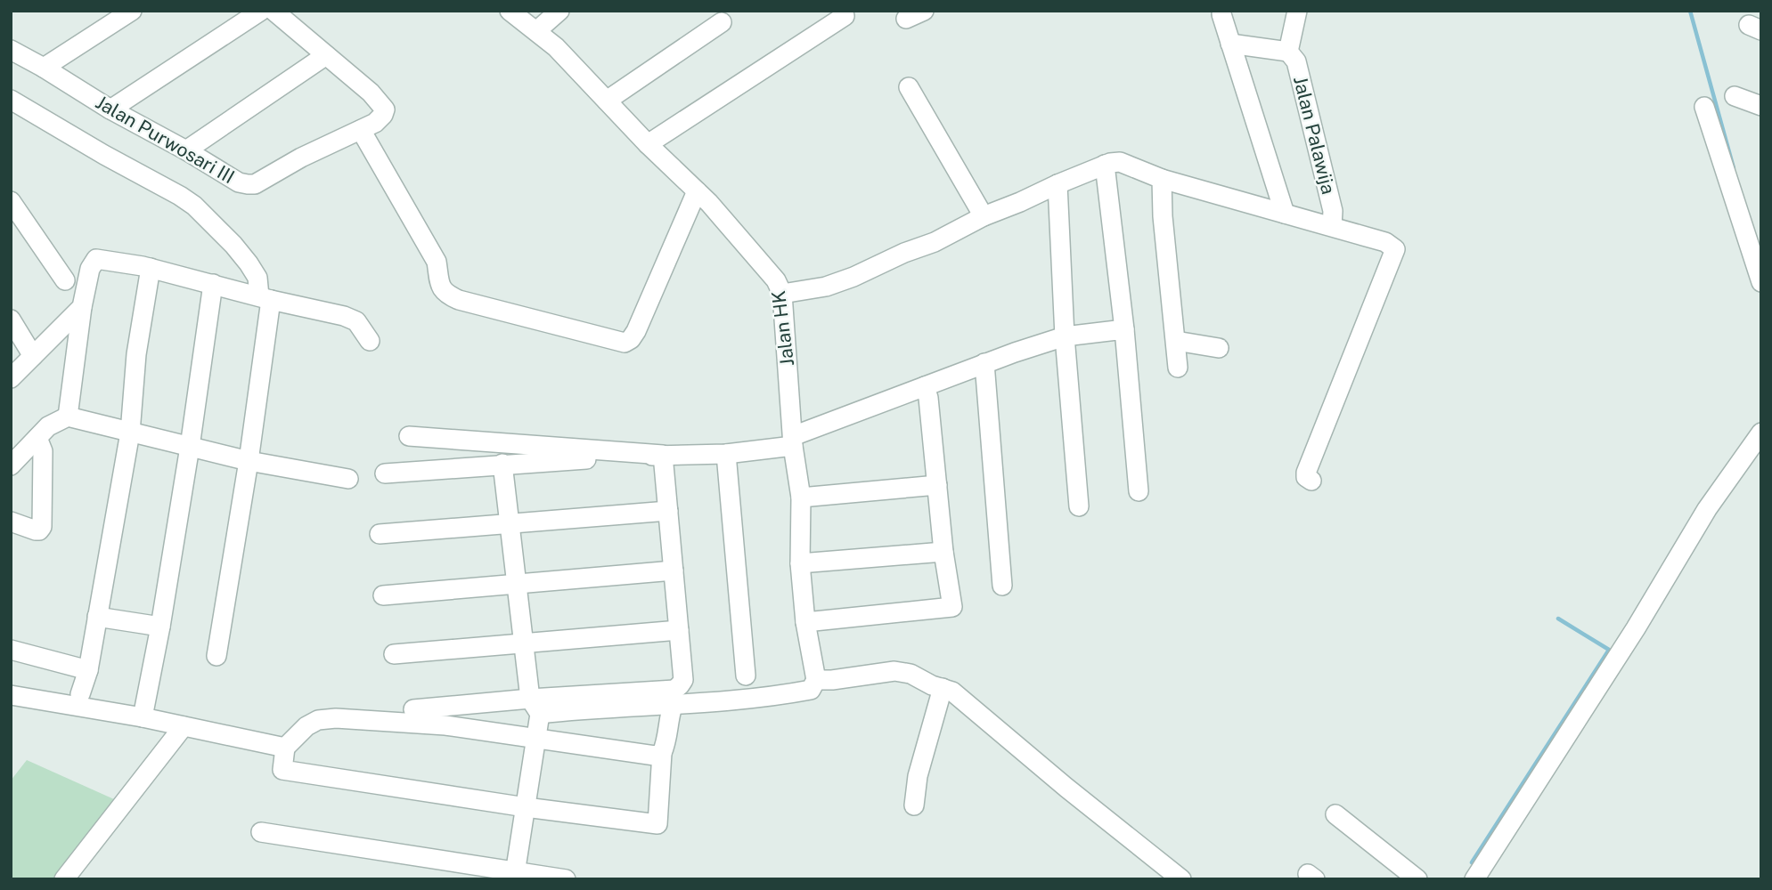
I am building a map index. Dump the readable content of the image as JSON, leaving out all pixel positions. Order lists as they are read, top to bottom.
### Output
{
  "streets": {
    "street": ["Jalan Palawija", "Jalan Purwosari III", "Jalan HK"]
  }
}
